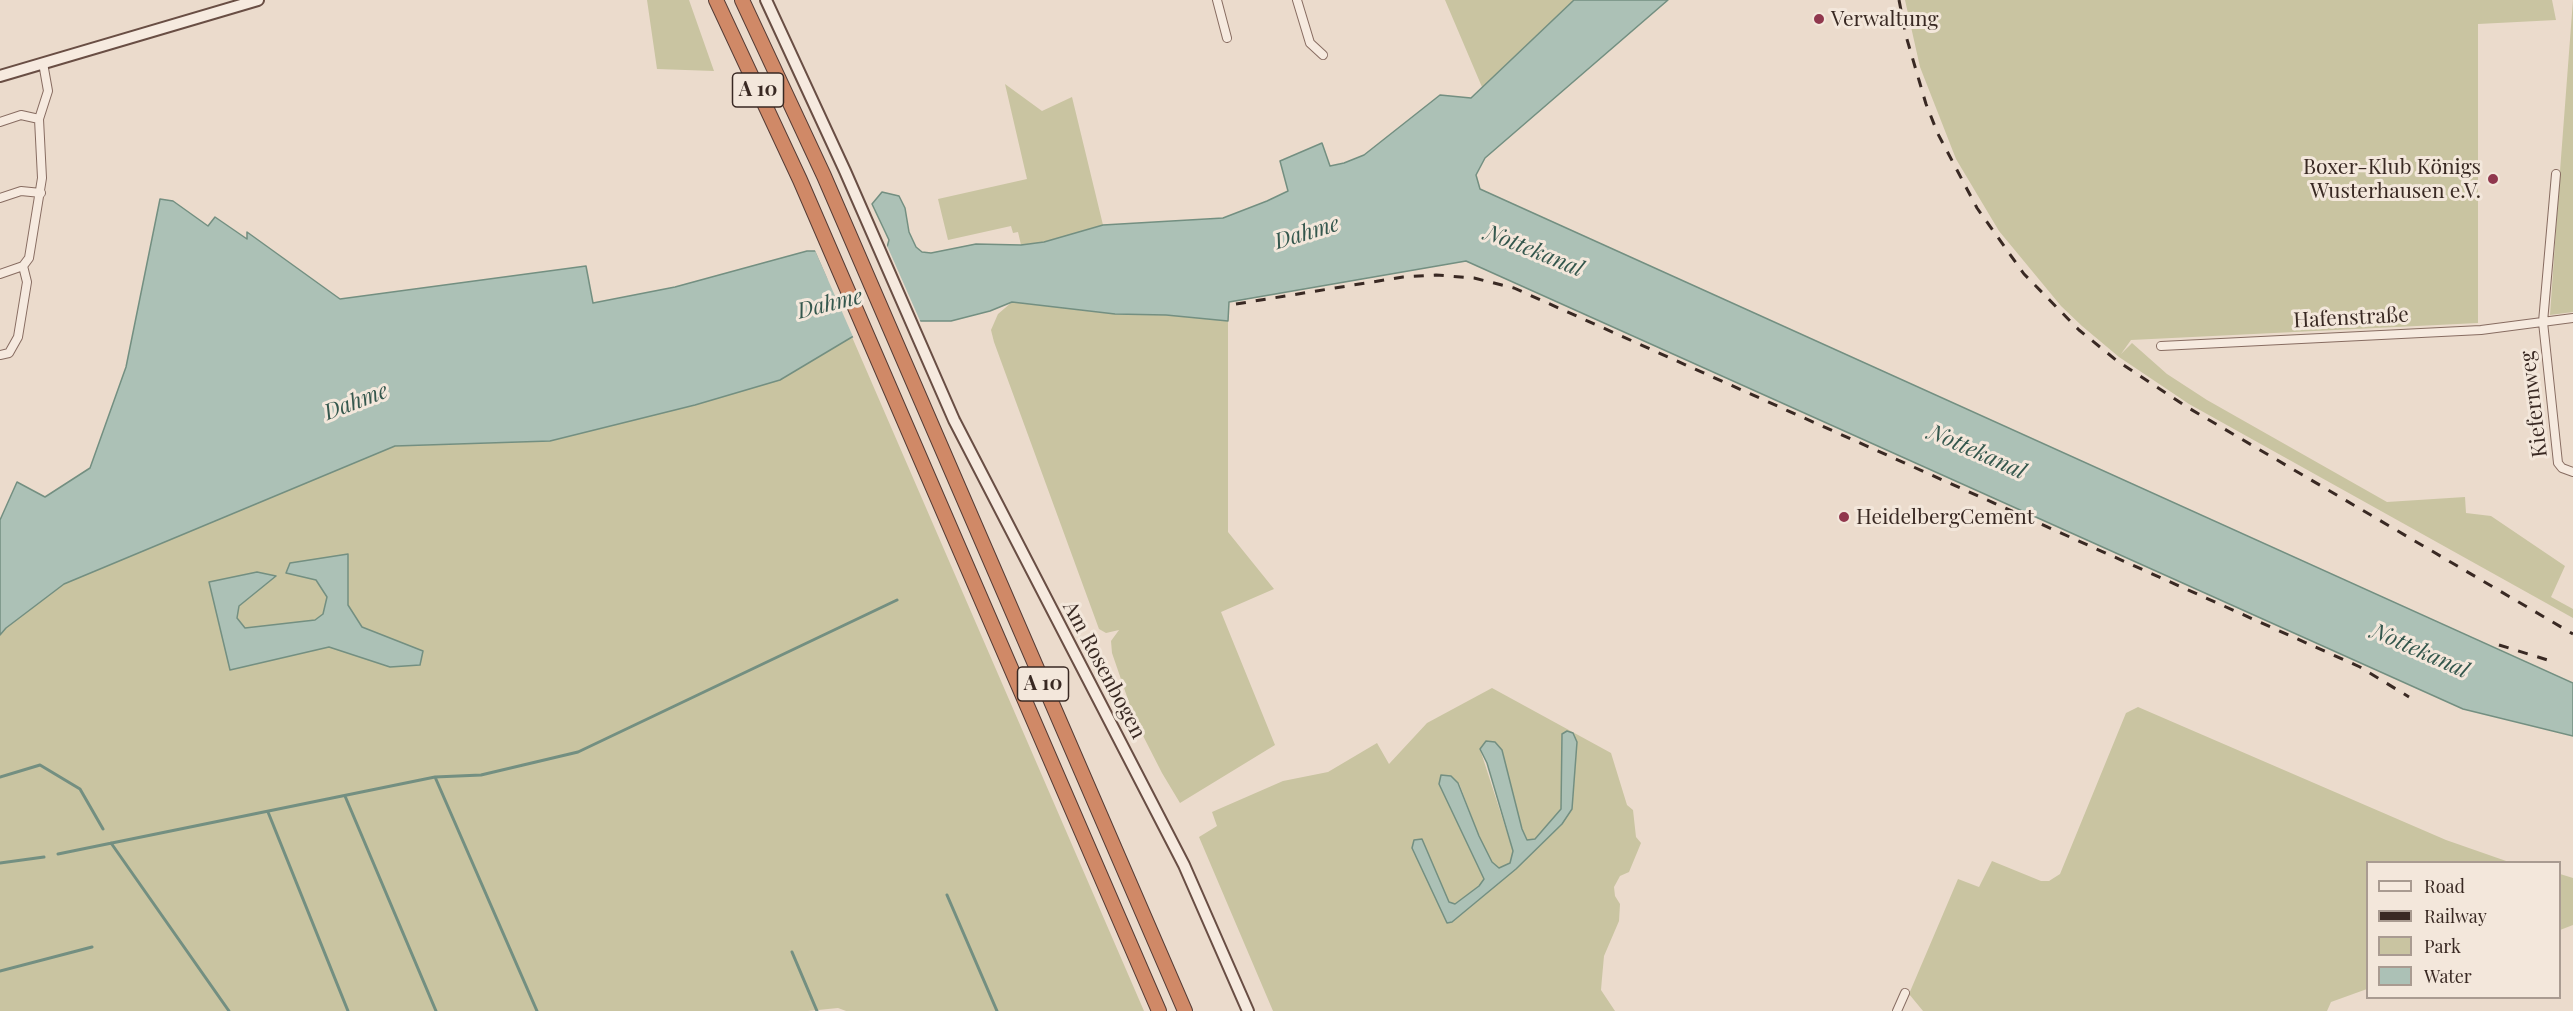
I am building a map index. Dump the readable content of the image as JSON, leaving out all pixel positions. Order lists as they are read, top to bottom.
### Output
{
  "streets": {
    "highway": ["A 10"],
    "main road": ["Am Rosenbogen"],
    "street": ["Hafenstraße", "Kiefernweg"]
  },
  "crossings": [
    ["Hafenstraße", "Kiefernweg"]
  ],
  "water": ["Dahme", "Nottekanal"],
  "places": ["Verwaltung", "Boxer-Klub Königs Wusterhausen e.V.", "HeidelbergCement"],
  "legend": [
    "Road",
    "Railway",
    "Park",
    "Water"
  ]
}
